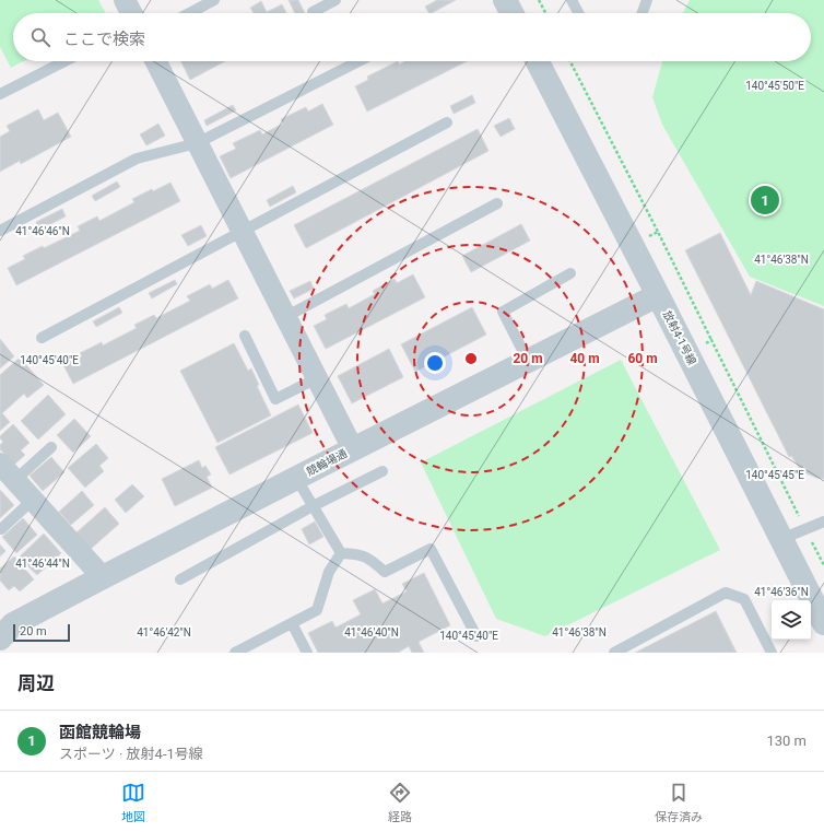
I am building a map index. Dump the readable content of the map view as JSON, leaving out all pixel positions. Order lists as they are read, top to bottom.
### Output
{
  "streets": {
    "street": ["放射4-1号線", "競輪場通"]
  },
  "crossings": [
    ["放射4-1号線", "競輪場通"]
  ],
  "scale_bar": "20 m",
  "page": {
    "search": "ここで検索",
    "pins": "1",
    "scale": "20 m",
    "heading": "周辺",
    "list": [
      {
        "mark": "1",
        "name": "函館競輪場",
        "note": "スポーツ · 放射4-1号線",
        "value": "130 m"
      }
    ],
    "nav": ["地図", "経路", "保存済み"]
  },
  "coordinates": [
    "140°45'50\"E",
    "41°46'46\"N",
    "41°46'38\"N",
    "140°45'40\"E",
    "140°45'45\"E",
    "41°46'44\"N",
    "41°46'36\"N",
    "41°46'42\"N",
    "41°46'40\"N"
  ],
  "rings": ["20 m", "40 m", "60 m"]
}
